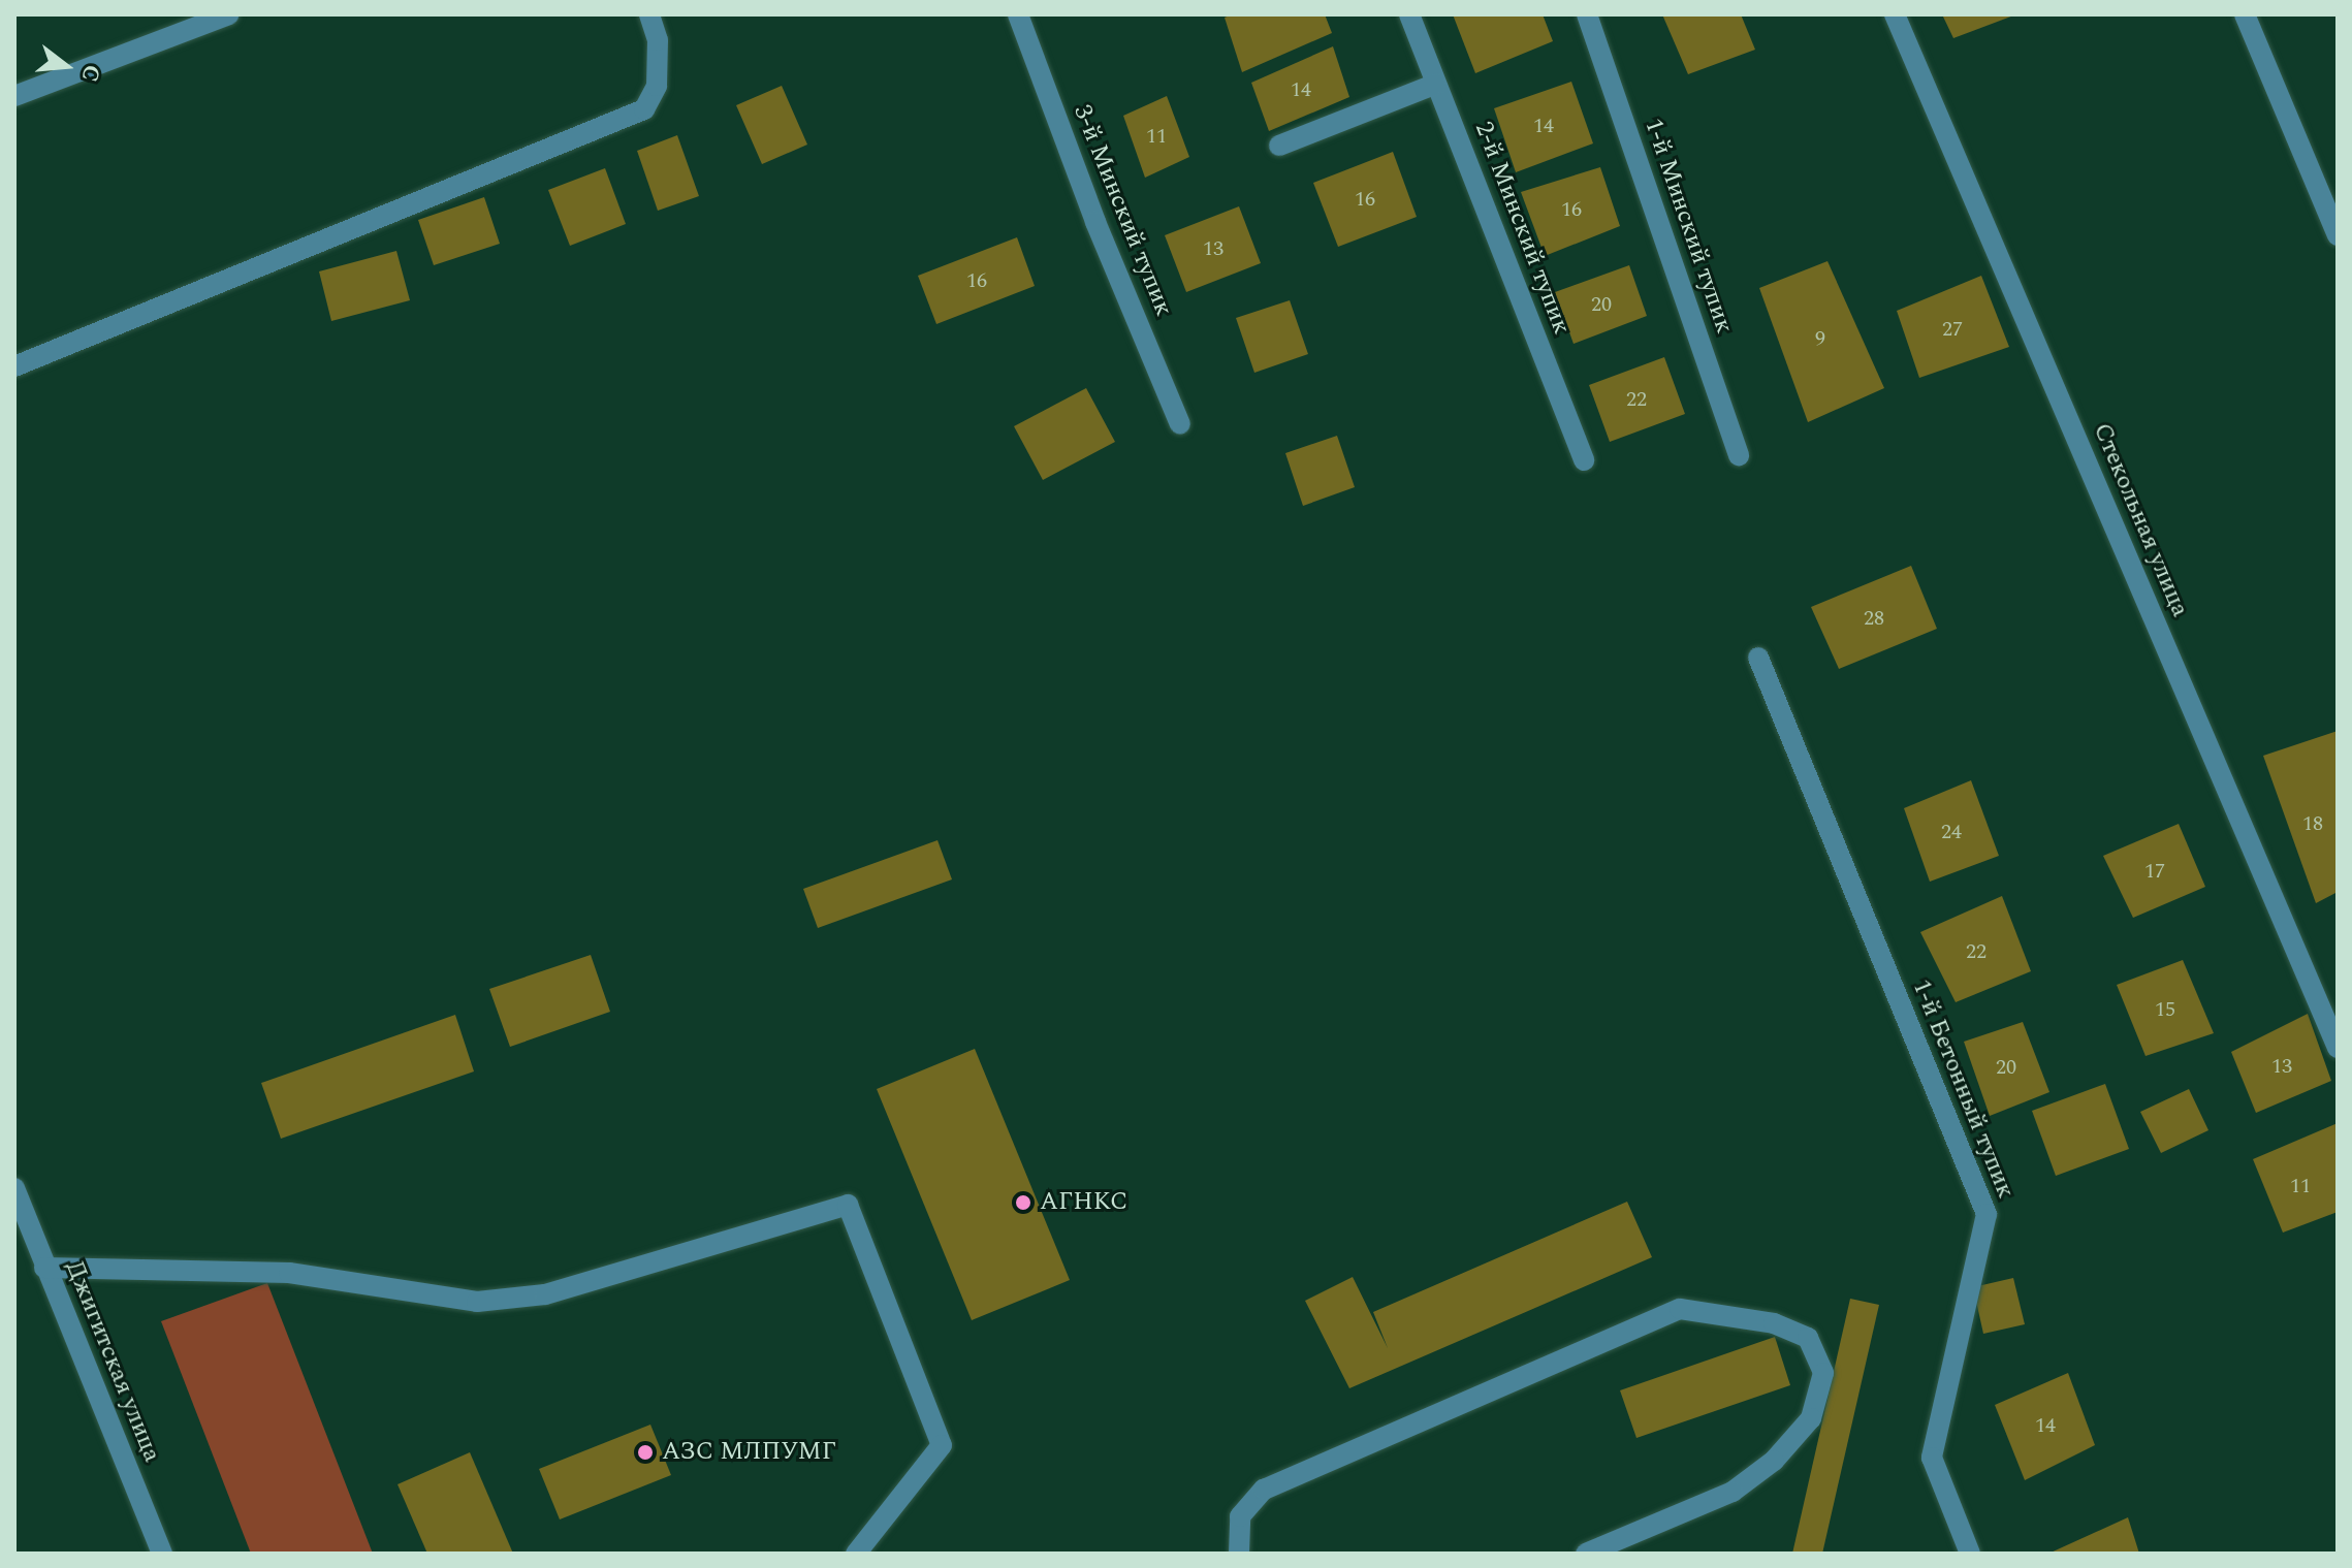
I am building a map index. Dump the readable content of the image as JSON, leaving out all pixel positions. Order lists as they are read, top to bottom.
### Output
{
  "streets": {
    "street": [
      "3-й Минский тупик",
      "1-й Минский тупик",
      "2-й Минский тупик",
      "Стекольная улица",
      "1-й Бетонный тупик",
      "Джигитская улица"
    ]
  },
  "places": ["АГНКС", "АЗС МЛПУМГ"],
  "house_numbers": [
    "14",
    "14",
    "11",
    "16",
    "16",
    "13",
    "16",
    "20",
    "27",
    "9",
    "22",
    "28",
    "18",
    "24",
    "17",
    "22",
    "15",
    "13",
    "20",
    "11",
    "14"
  ],
  "north": "right"
}
